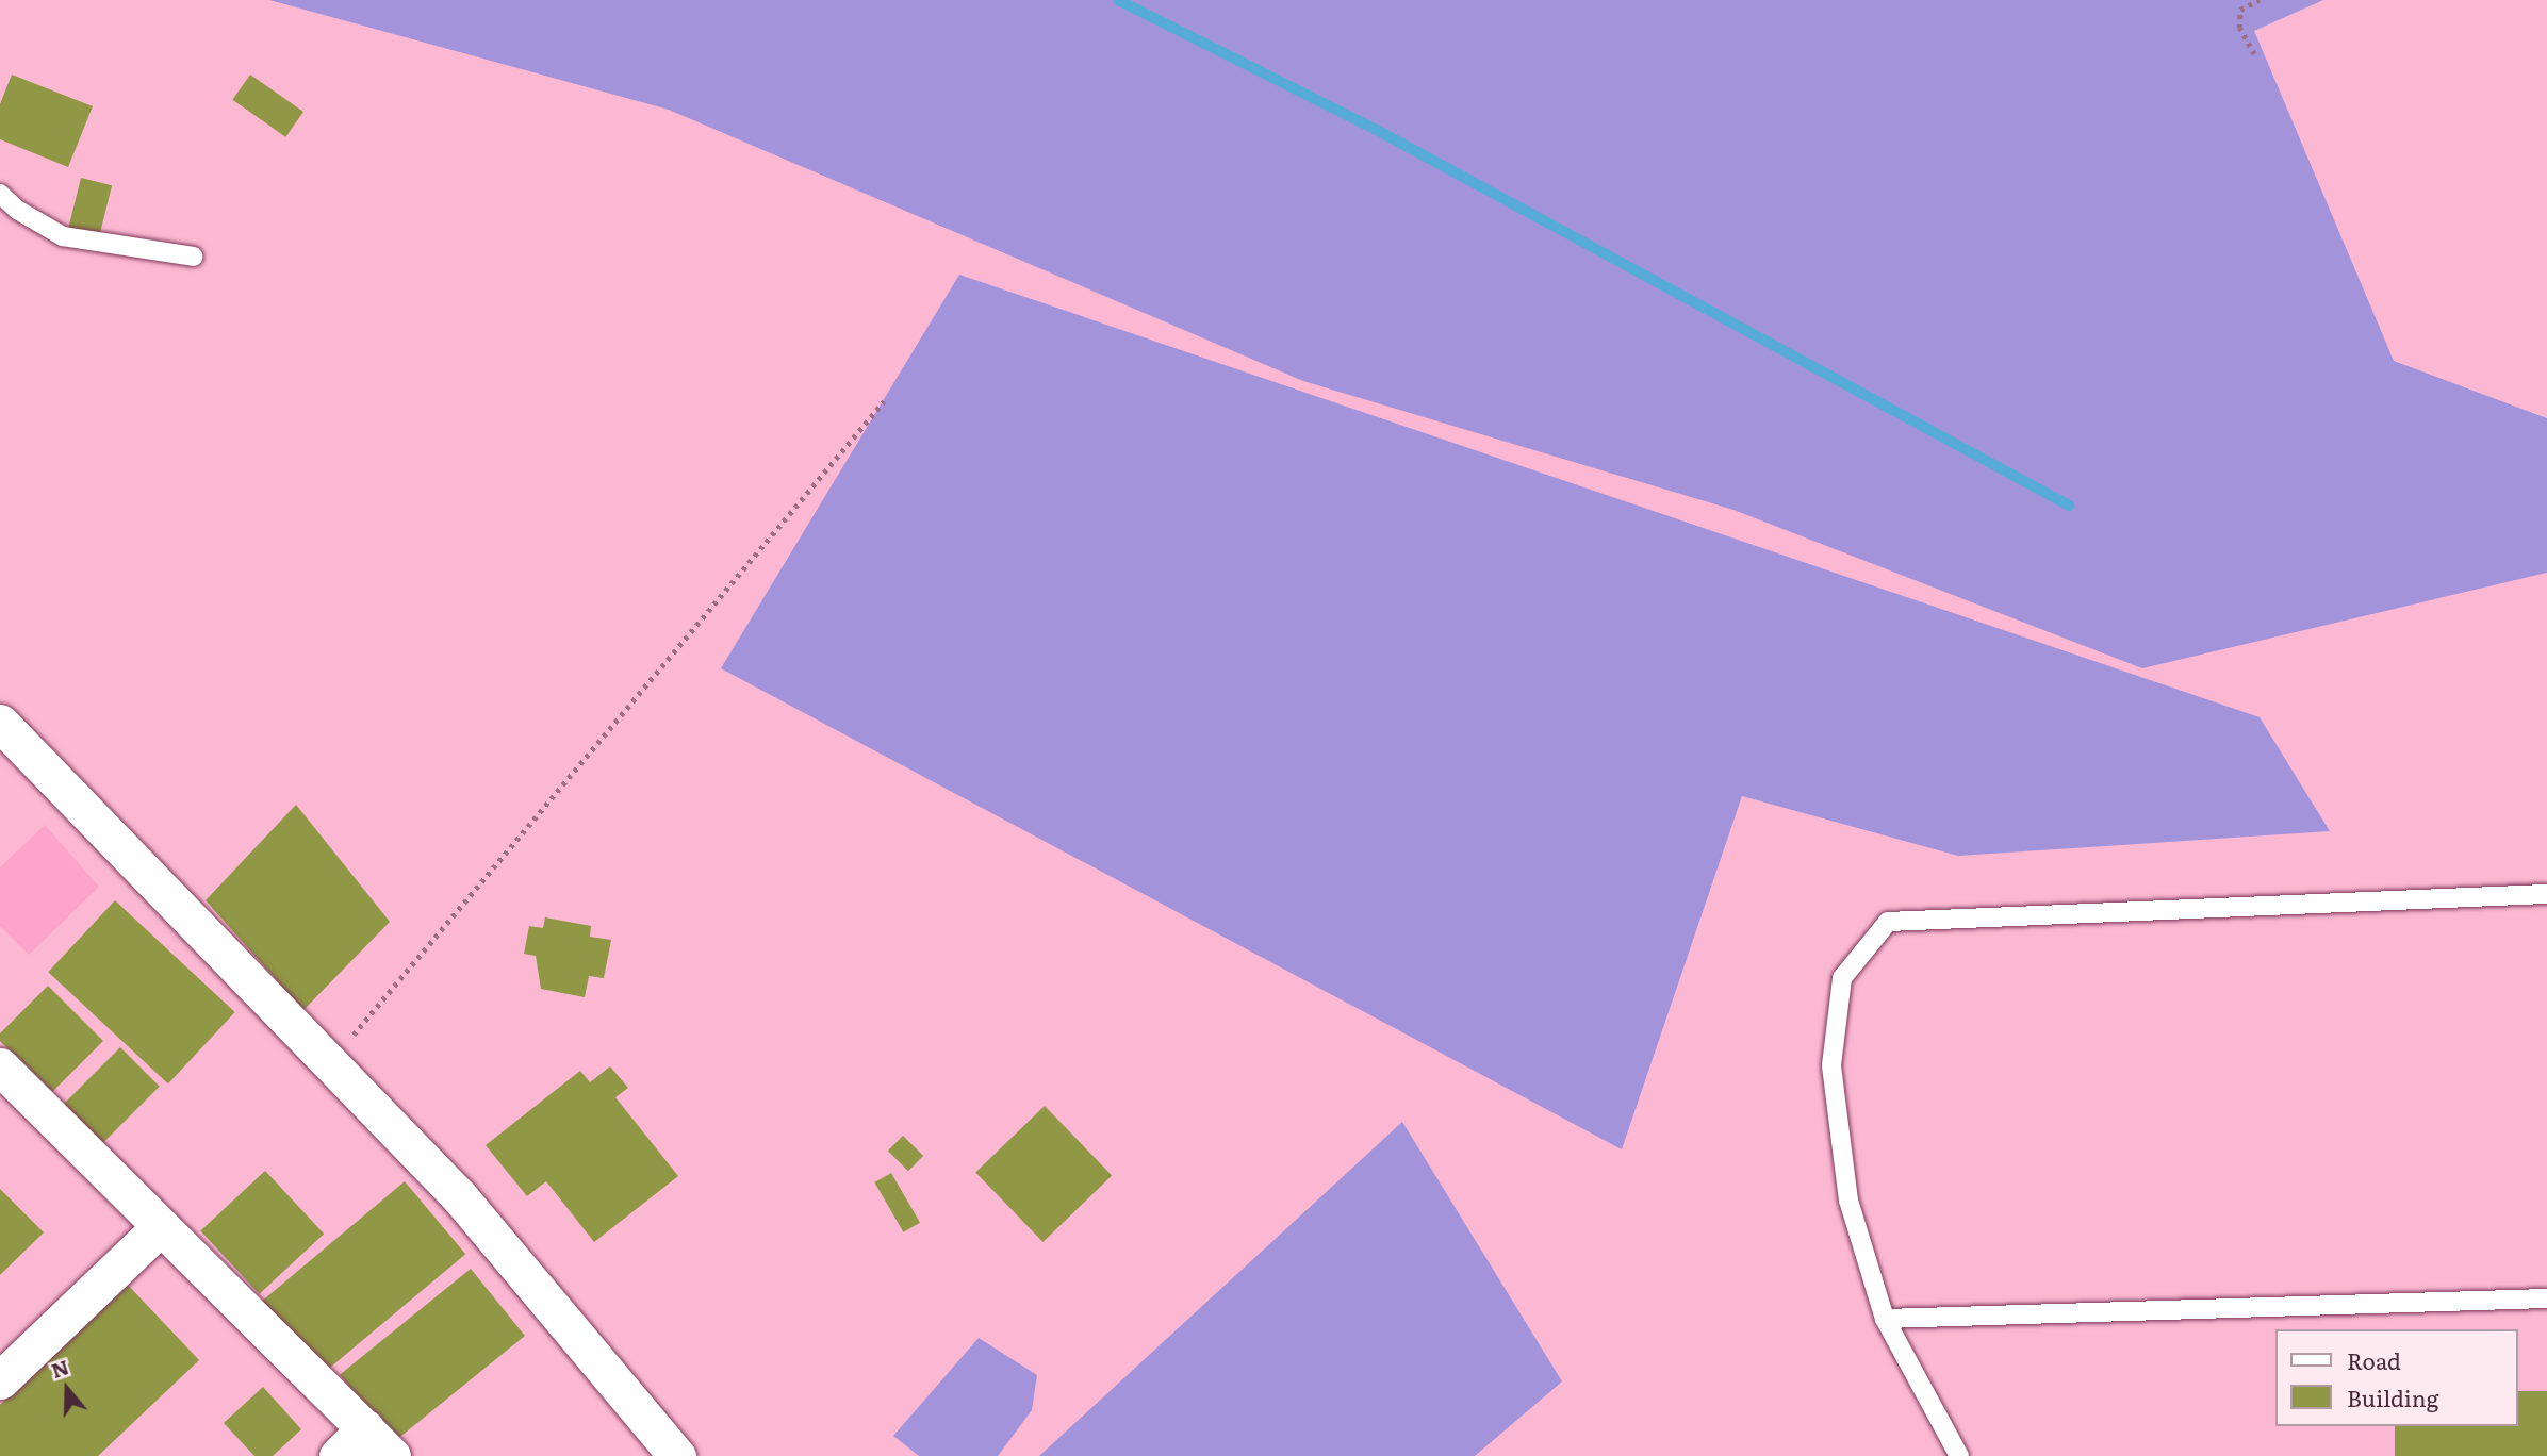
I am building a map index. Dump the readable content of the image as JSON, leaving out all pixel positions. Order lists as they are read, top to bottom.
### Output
{
  "legend": ["Road", "Building"],
  "north": "top"
}
